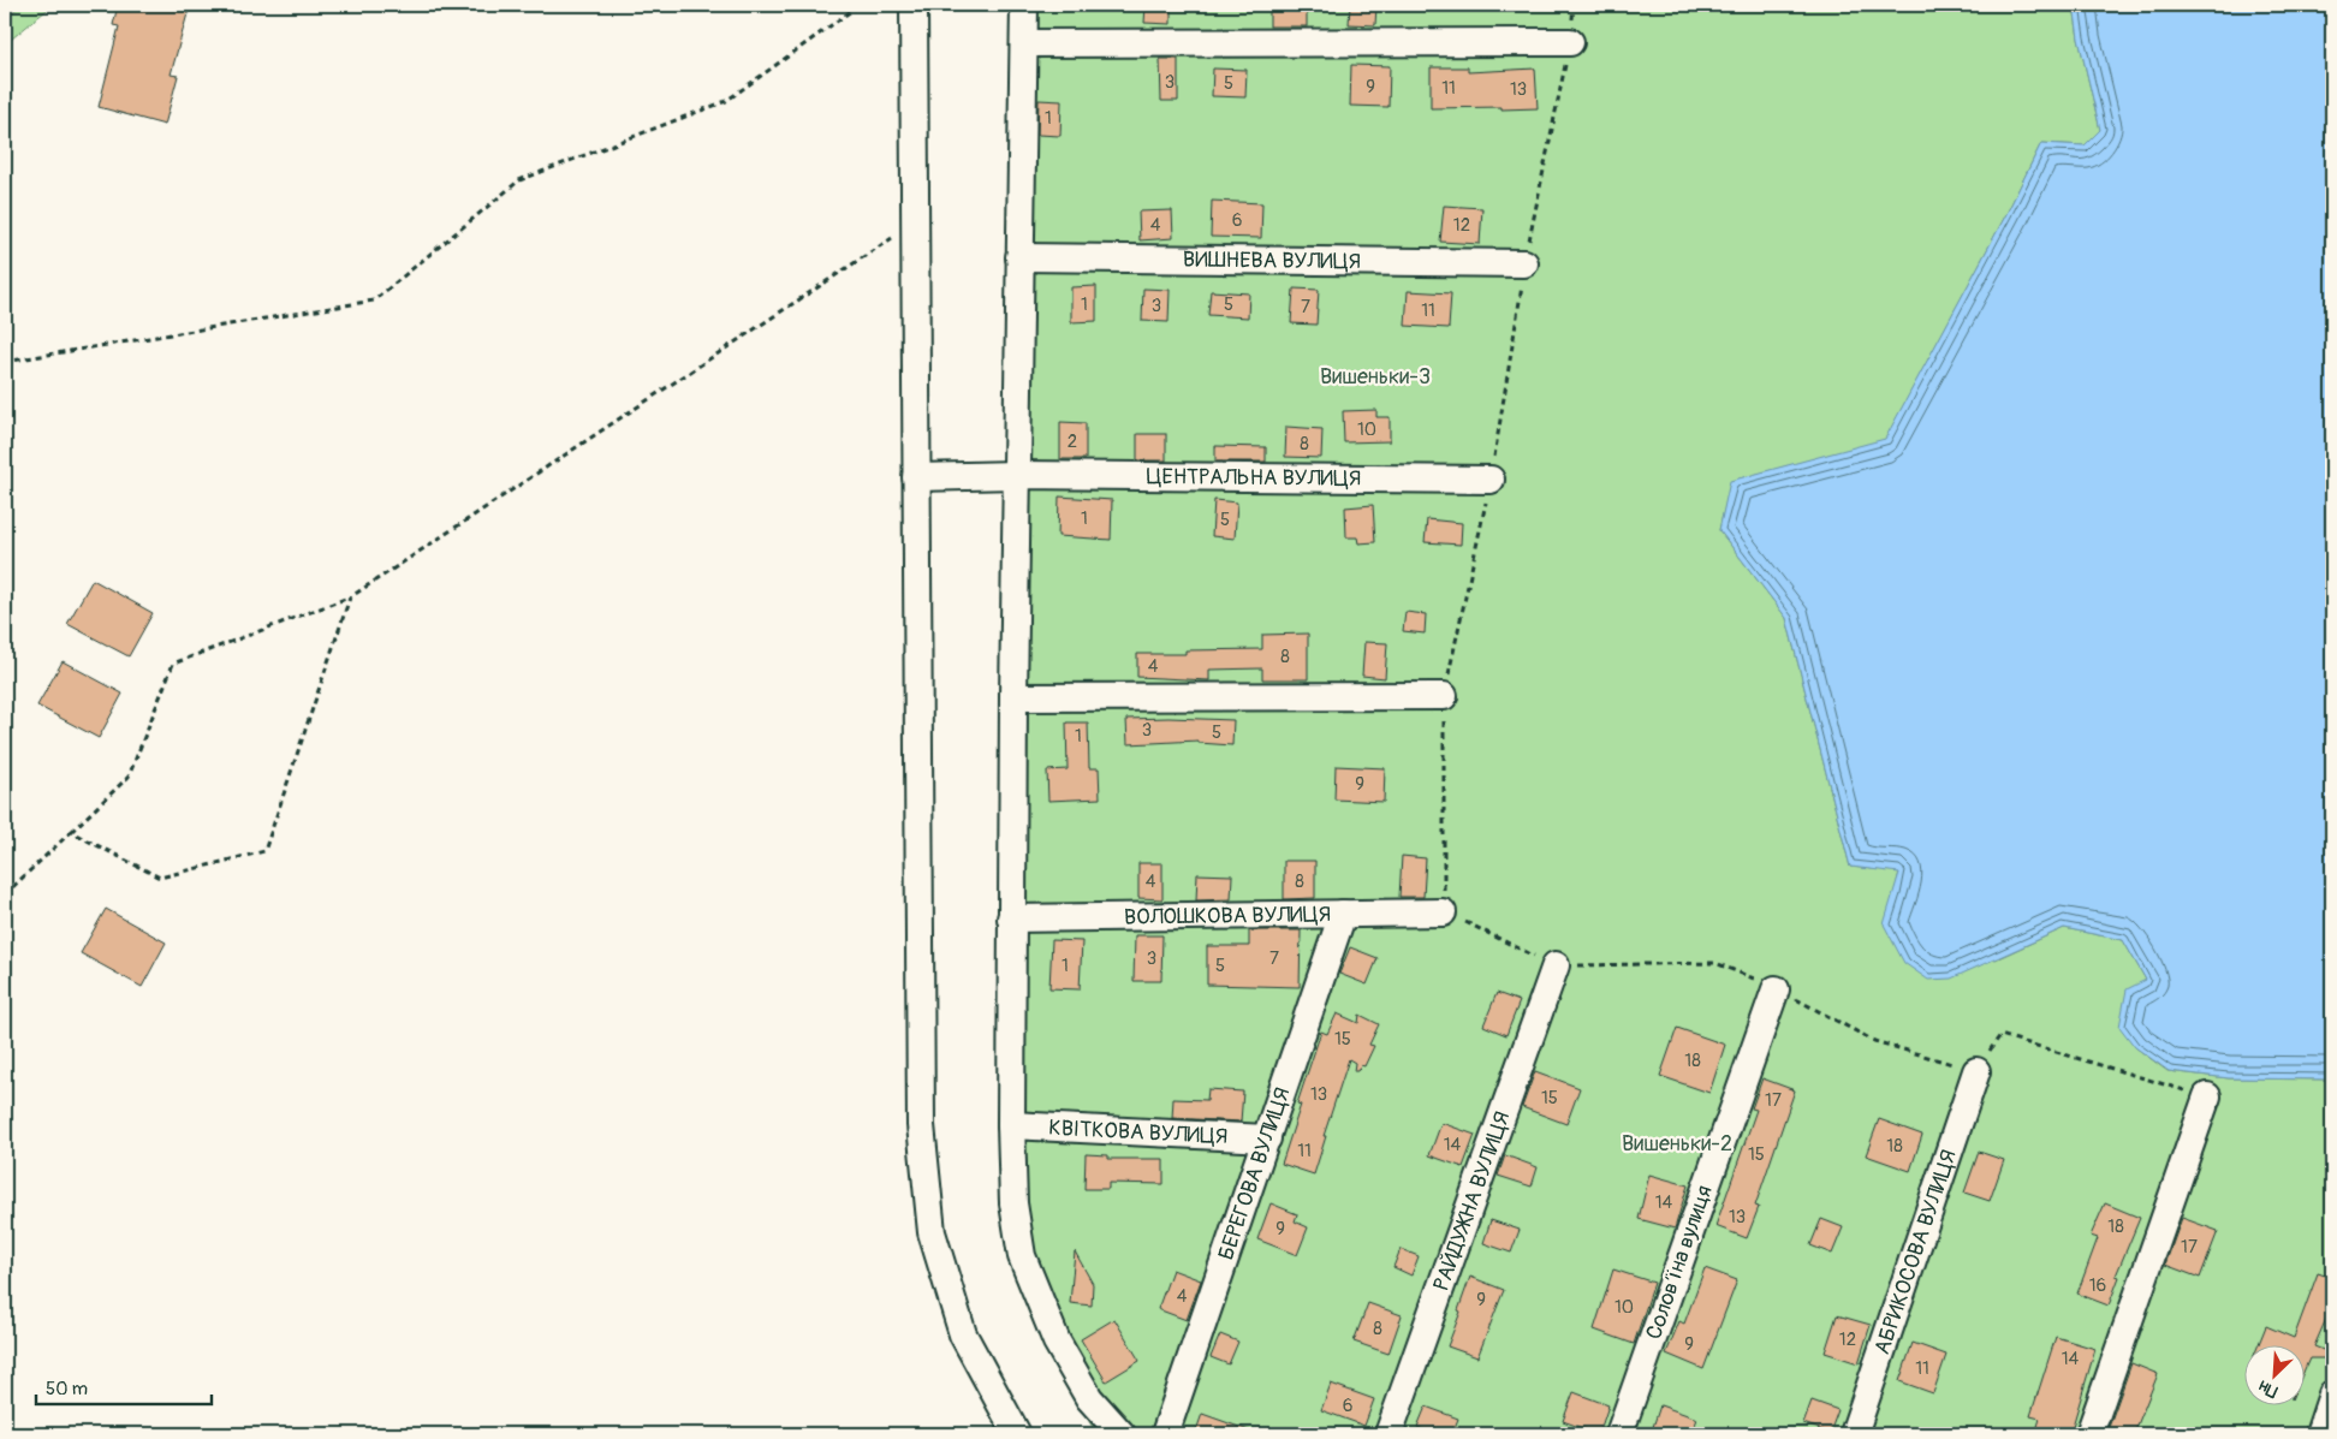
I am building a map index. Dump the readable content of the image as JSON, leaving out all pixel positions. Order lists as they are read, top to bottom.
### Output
{
  "streets": {
    "street": [
      "ВИШНЕВА ВУЛИЦЯ",
      "ЦЕНТРАЛЬНА ВУЛИЦЯ",
      "ВОЛОШКОВА ВУЛИЦЯ",
      "КВІТКОВА ВУЛИЦЯ",
      "БЕРЕГОВА ВУЛИЦЯ",
      "РАЙДУЖНА ВУЛИЦЯ",
      "АБРИКОСОВА ВУЛИЦЯ",
      "Соловʼїна вулиця"
    ]
  },
  "crossings": [
    ["ВОЛОШКОВА ВУЛИЦЯ", "БЕРЕГОВА ВУЛИЦЯ"],
    ["КВІТКОВА ВУЛИЦЯ", "БЕРЕГОВА ВУЛИЦЯ"]
  ],
  "parks": ["Вишеньки-3", "Вишеньки-2"],
  "house_numbers": [
    "3",
    "5",
    "9",
    "11",
    "13",
    "1",
    "6",
    "4",
    "12",
    "1",
    "5",
    "3",
    "7",
    "11",
    "10",
    "2",
    "8",
    "1",
    "5",
    "8",
    "4",
    "3",
    "5",
    "1",
    "9",
    "4",
    "8",
    "3",
    "7",
    "1",
    "5",
    "15",
    "18",
    "13",
    "15",
    "17",
    "14",
    "18",
    "11",
    "15",
    "14",
    "13",
    "18",
    "9",
    "17",
    "16",
    "4",
    "9",
    "10",
    "8",
    "12",
    "9",
    "14",
    "11",
    "6"
  ],
  "scale_bar": "50 m",
  "north": "bottom left"
}
